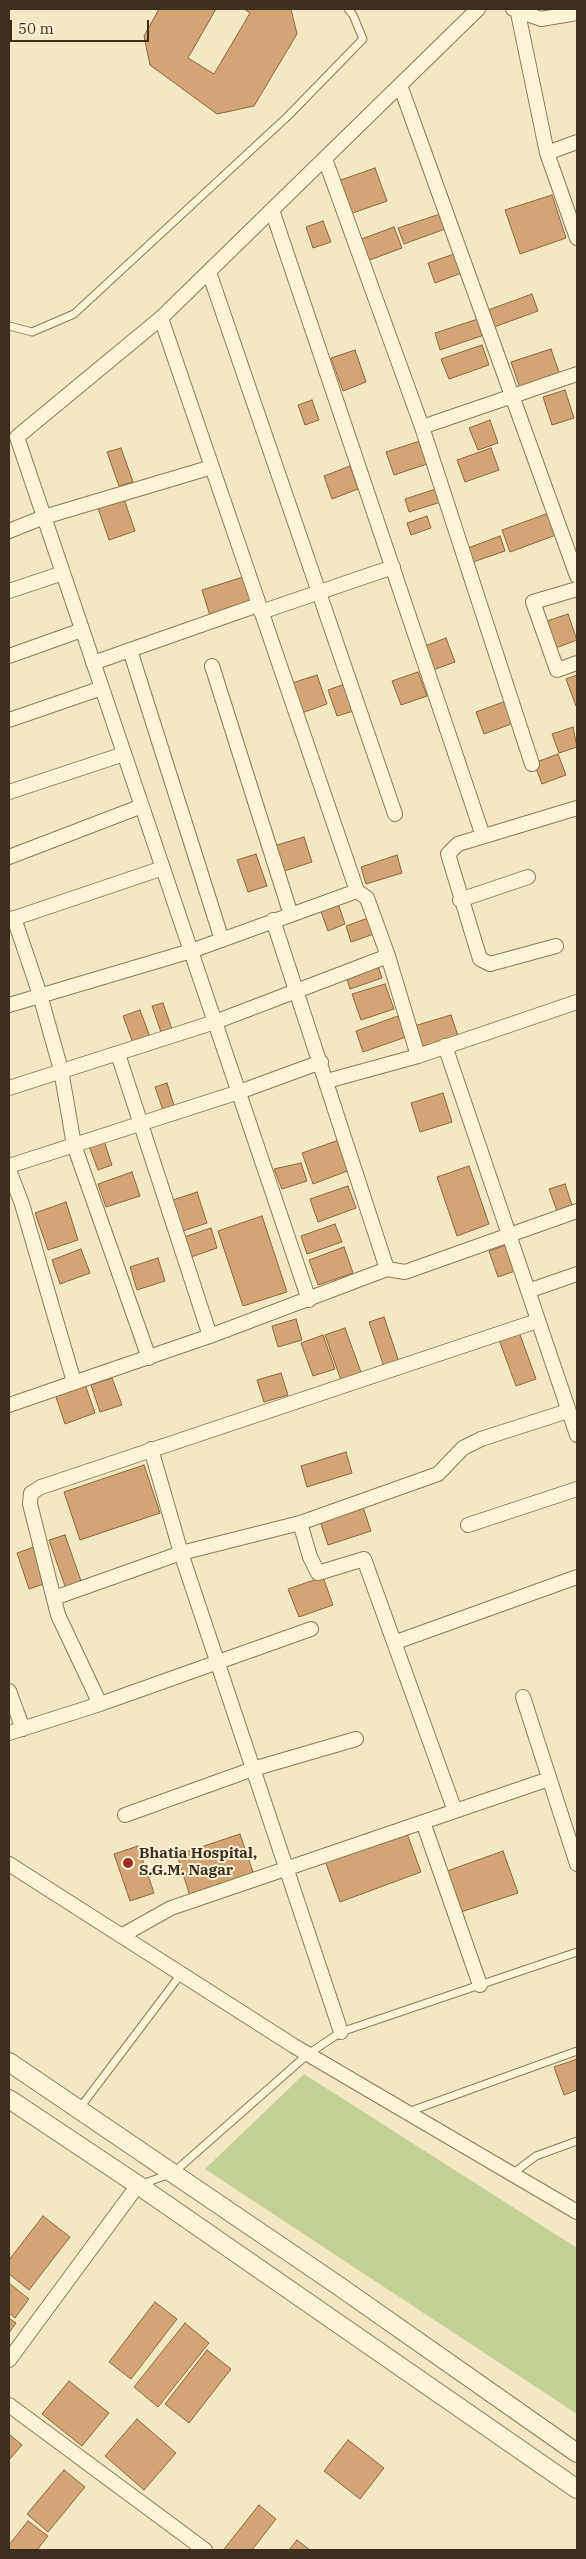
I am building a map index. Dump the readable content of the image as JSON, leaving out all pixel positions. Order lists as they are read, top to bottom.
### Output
{
  "places": ["Bhatia Hospital, S.G.M. Nagar"],
  "scale_bar": "50 m"
}
